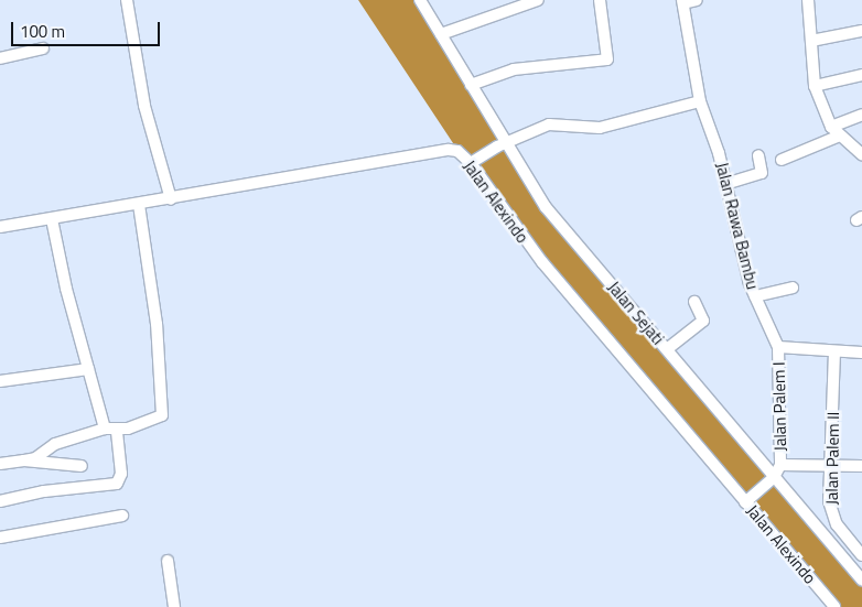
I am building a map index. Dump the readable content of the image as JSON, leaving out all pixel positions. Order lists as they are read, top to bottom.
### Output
{
  "streets": {
    "street": [
      "Jalan Alexindo",
      "Jalan Rawa Bambu",
      "Jalan Sejati",
      "Jalan Palem I",
      "Jalan Palem II"
    ]
  },
  "crossings": [
    ["Jalan Rawa Bambu", "Jalan Palem I"]
  ],
  "scale_bar": "100 m"
}
